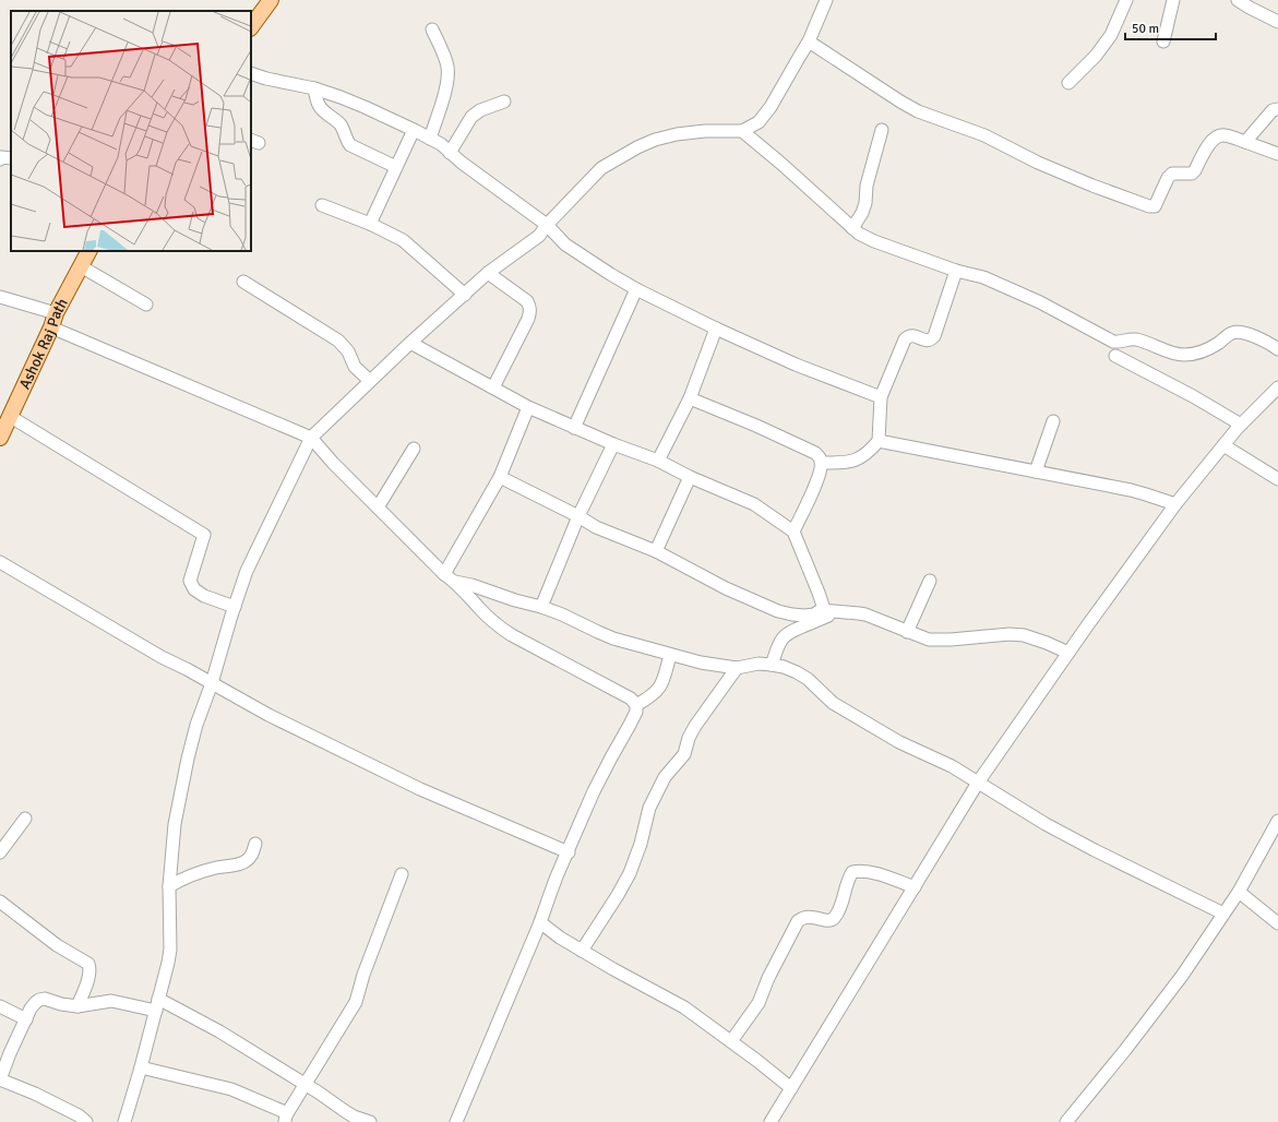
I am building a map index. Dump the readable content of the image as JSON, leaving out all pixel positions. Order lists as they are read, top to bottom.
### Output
{
  "streets": {
    "main road": ["Ashok Raj Path"]
  },
  "scale_bar": "50 m"
}
